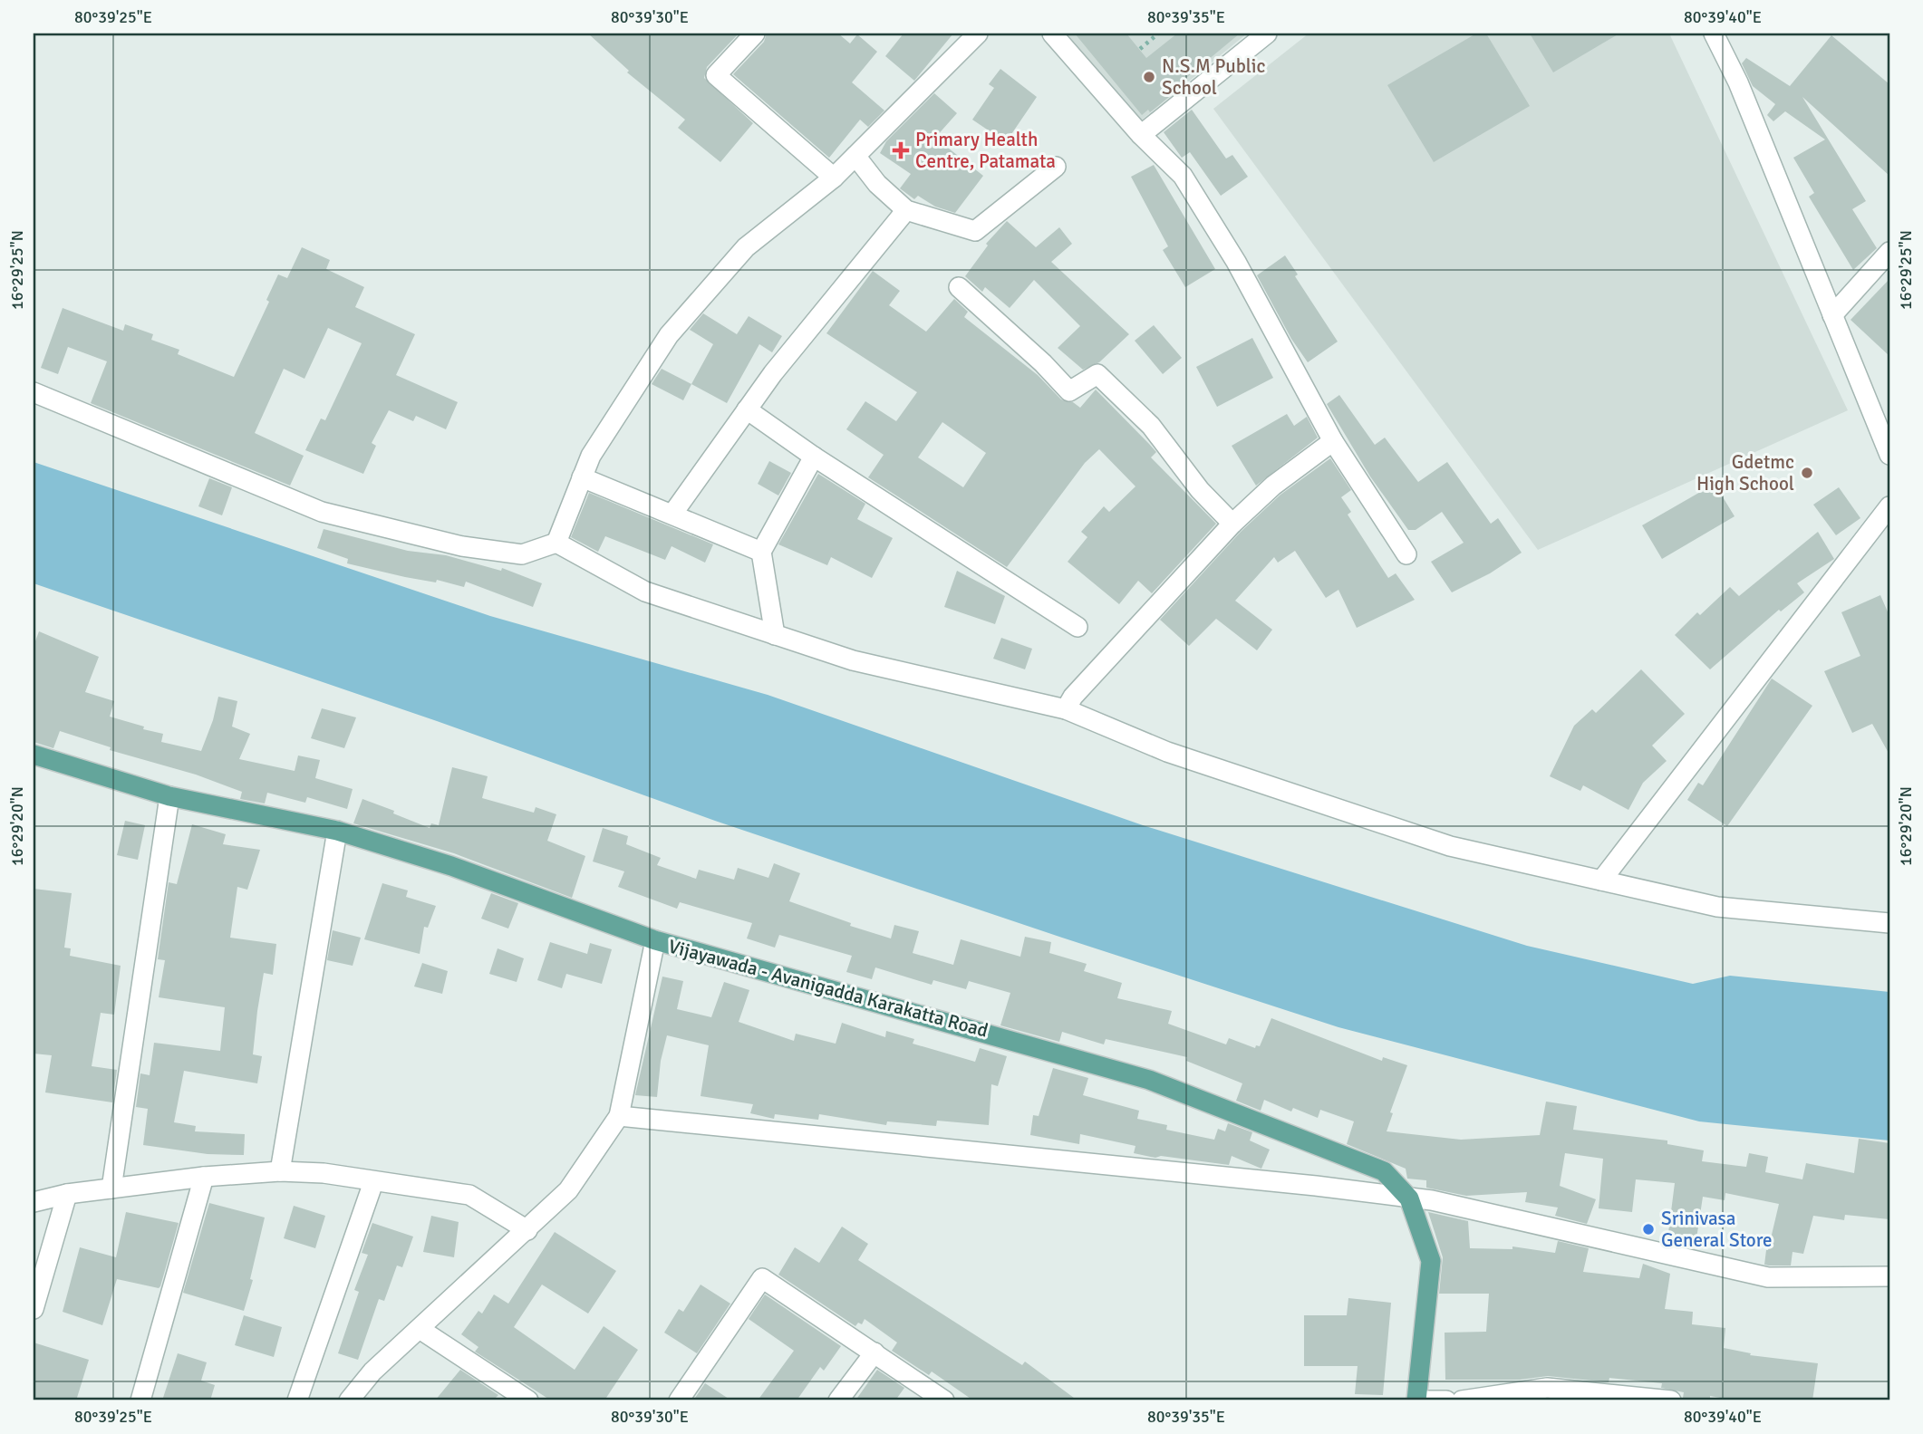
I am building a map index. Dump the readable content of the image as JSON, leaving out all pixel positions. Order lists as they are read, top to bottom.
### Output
{
  "streets": {
    "main road": ["Vijayawada - Avanigadda Karakatta Road"]
  },
  "places": {
    "other": ["N.S.M Public School", "Gdetmc High School", "Srinivasa General Store"],
    "health": ["Primary Health Centre, Patamata"]
  },
  "coordinates": [
    "80°39'25\"E",
    "80°39'30\"E",
    "80°39'35\"E",
    "80°39'40\"E",
    "16°29'25\"N",
    "16°29'20\"N"
  ]
}
